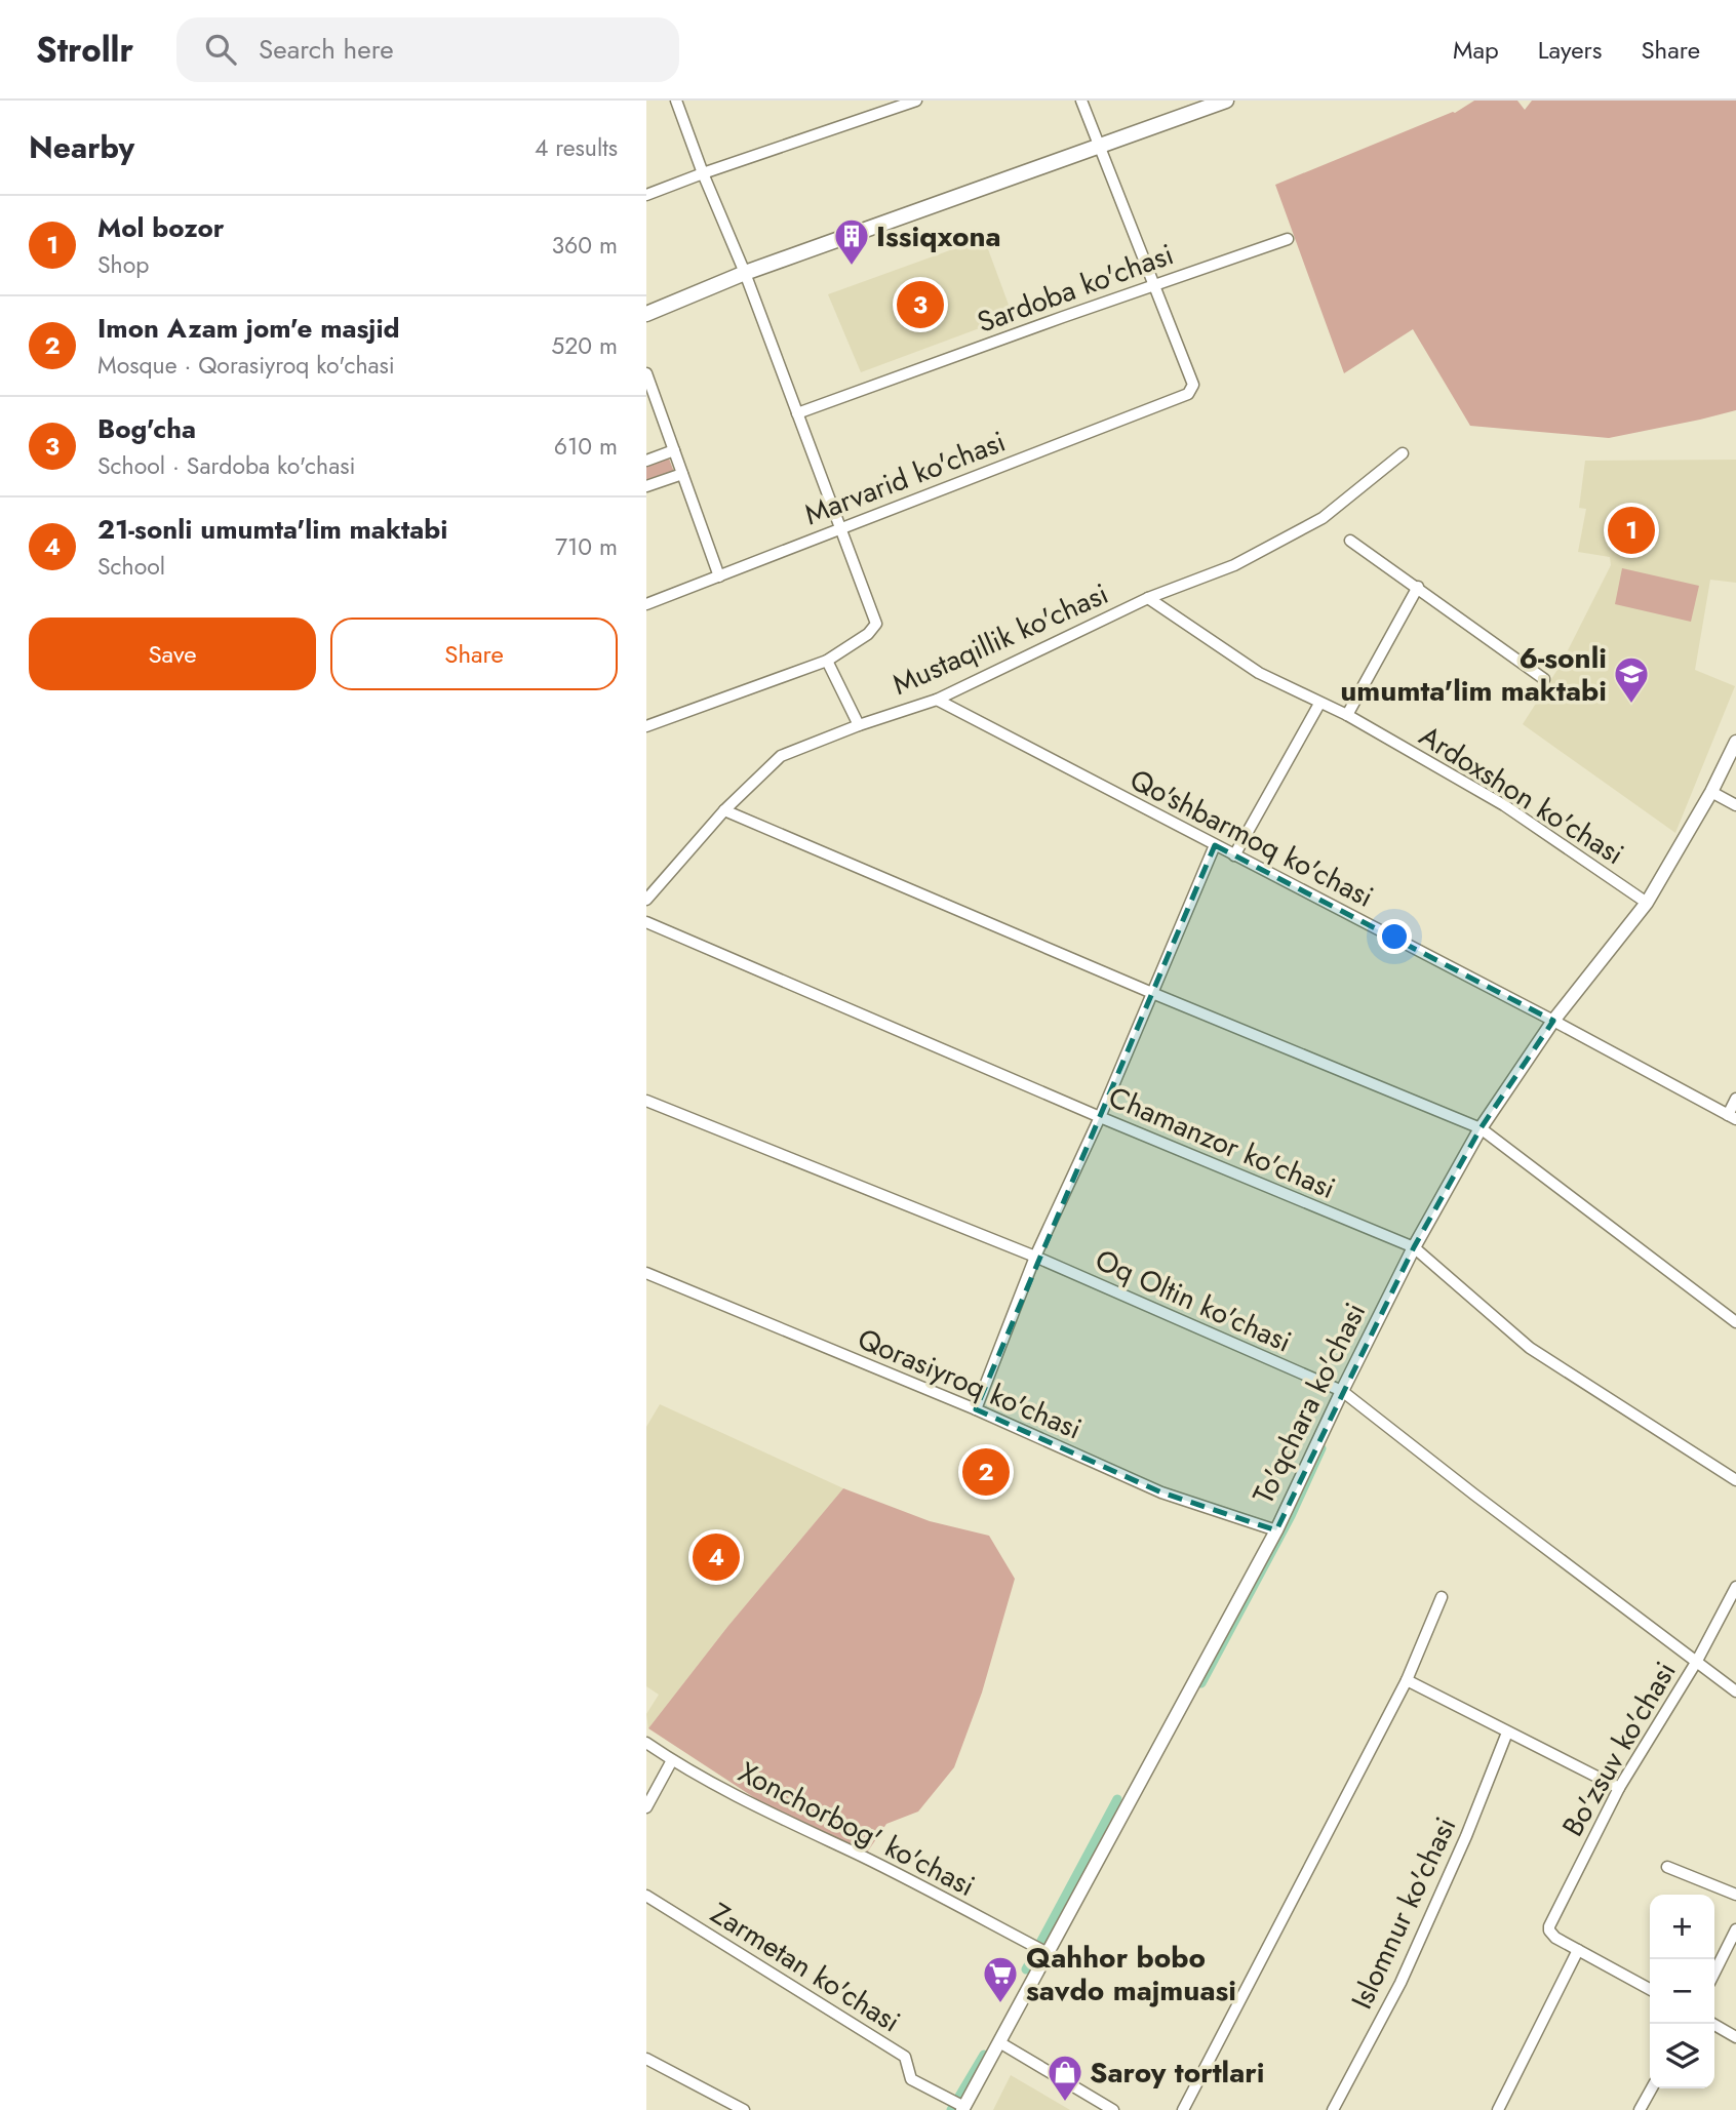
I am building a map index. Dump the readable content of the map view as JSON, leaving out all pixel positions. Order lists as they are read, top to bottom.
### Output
{
  "streets": {
    "street": [
      "Sardoba ko'chasi",
      "Marvarid ko'chasi",
      "Mustaqillik ko'chasi",
      "Ardoxshon ko'chasi",
      "Qo'shbarmoq ko'chasi",
      "Chamanzor ko'chasi",
      "Oq Oltin ko'chasi",
      "Qorasiyroq ko'chasi",
      "To'qchara ko'chasi",
      "Bo'zsuv ko'chasi",
      "Xonchorbog' ko'chasi",
      "Islomnur ko'chasi",
      "Zarmetan ko'chasi"
    ]
  },
  "crossings": [
    ["Sardoba ko'chasi", "Marvarid ko'chasi"],
    ["Mustaqillik ko'chasi", "Ardoxshon ko'chasi"],
    ["Mustaqillik ko'chasi", "Qo'shbarmoq ko'chasi"],
    ["Ardoxshon ko'chasi", "To'qchara ko'chasi"],
    ["Qo'shbarmoq ko'chasi", "To'qchara ko'chasi"],
    ["Chamanzor ko'chasi", "To'qchara ko'chasi"],
    ["Oq Oltin ko'chasi", "To'qchara ko'chasi"],
    ["Oq Oltin ko'chasi", "Bo'zsuv ko'chasi"],
    ["Qorasiyroq ko'chasi", "To'qchara ko'chasi"],
    ["To'qchara ko'chasi", "Xonchorbog' ko'chasi"],
    ["To'qchara ko'chasi", "Zarmetan ko'chasi"]
  ],
  "places": {
    "building": ["Issiqxona"],
    "school or university": ["6-sonli umumta'lim maktabi"],
    "supermarket": ["Qahhor bobo savdo majmuasi"],
    "shop": ["Saroy tortlari"]
  },
  "page": {
    "header": "Strollr",
    "search": "Search here",
    "nav": ["Map", "Layers", "Share"],
    "heading": ["Nearby", "4 results"],
    "list": [
      {
        "mark": "1",
        "name": "Mol bozor",
        "note": "Shop",
        "value": "360 m"
      },
      {
        "mark": "2",
        "name": "Imon Azam jom'e masjid",
        "note": "Mosque · Qorasiyroq ko'chasi",
        "value": "520 m"
      },
      {
        "mark": "3",
        "name": "Bog'cha",
        "note": "School · Sardoba ko'chasi",
        "value": "610 m"
      },
      {
        "mark": "4",
        "name": "21-sonli umumta'lim maktabi",
        "note": "School",
        "value": "710 m"
      }
    ],
    "pins": [
      "3",
      "1",
      "2",
      "4"
    ],
    "buttons": ["Save", "Share"],
    "map_buttons": ["+", "−"]
  }
}
